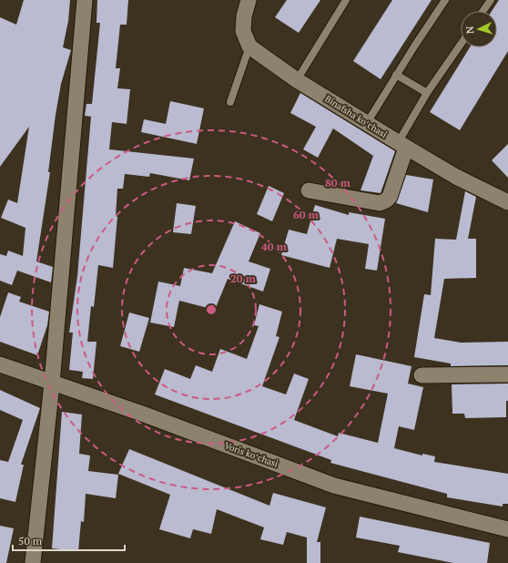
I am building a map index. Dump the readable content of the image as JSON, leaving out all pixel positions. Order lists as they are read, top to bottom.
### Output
{
  "streets": {
    "street": ["Binafsha koʻchasi", "Voris koʻchasi"]
  },
  "scale_bar": "50 m",
  "north": "left",
  "rings": [
    "80 m",
    "60 m",
    "40 m",
    "20 m"
  ]
}
